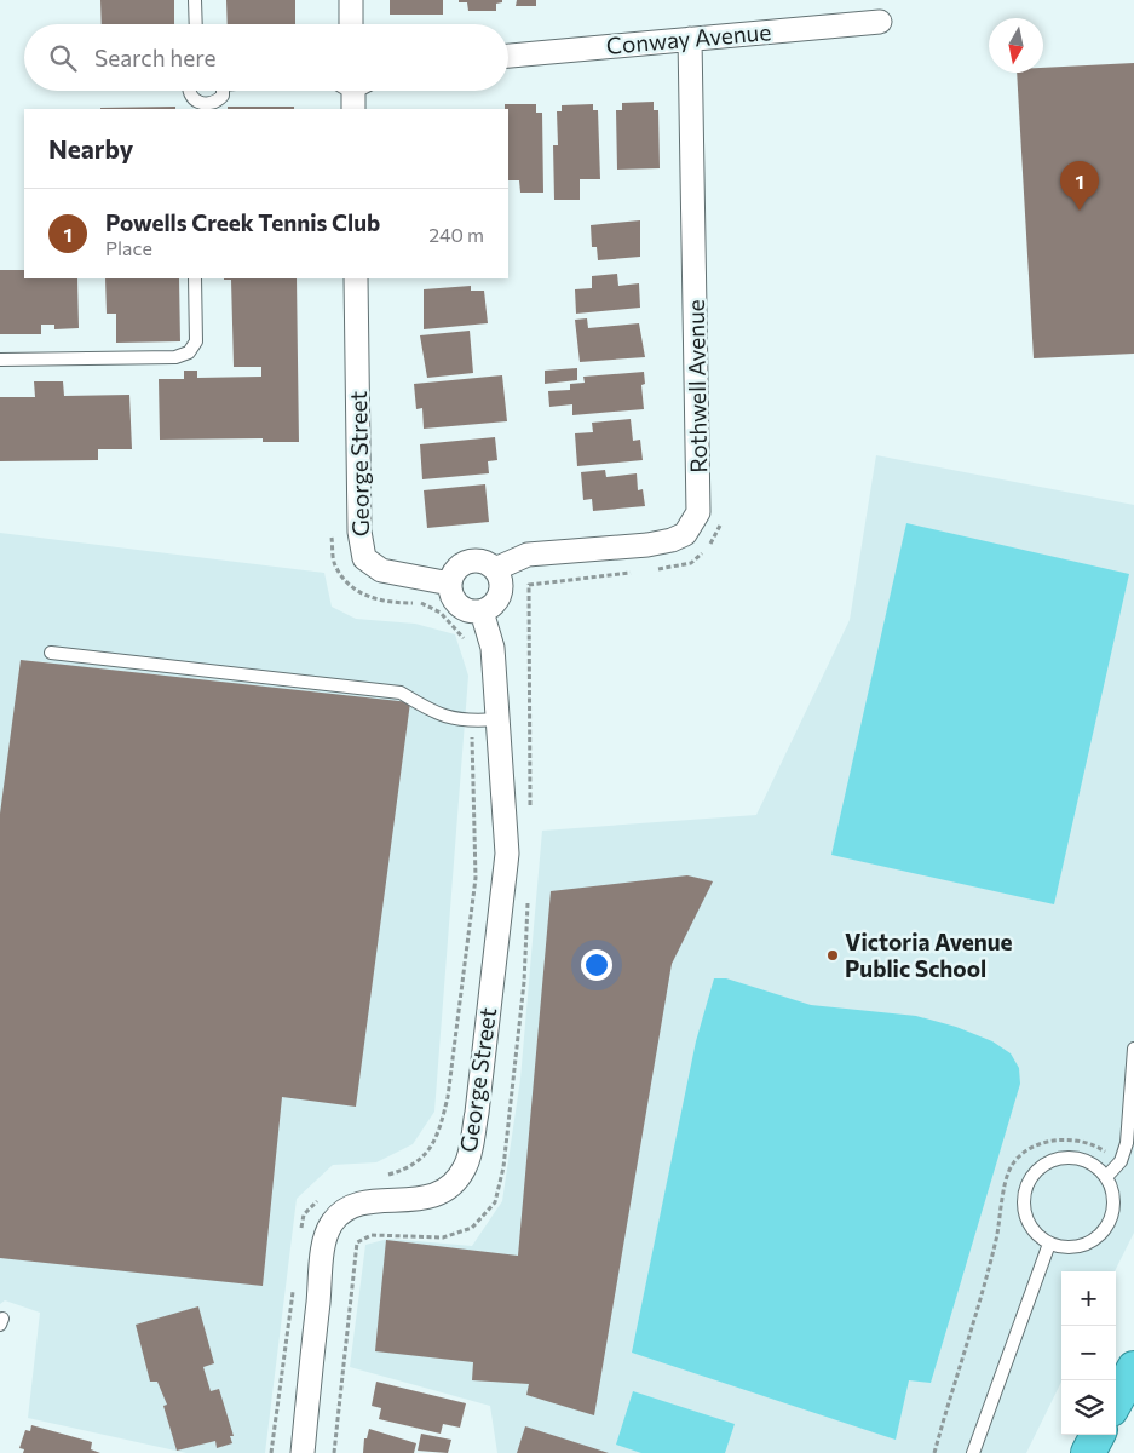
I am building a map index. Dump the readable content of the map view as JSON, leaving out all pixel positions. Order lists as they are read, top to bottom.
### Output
{
  "streets": {
    "street": ["Conway Avenue", "Rothwell Avenue", "George Street"]
  },
  "crossings": [
    ["Conway Avenue", "Rothwell Avenue"],
    ["Rothwell Avenue", "George Street"]
  ],
  "places": ["Victoria Avenue Public School"],
  "north": "bottom",
  "page": {
    "search": "Search here",
    "heading": "Nearby",
    "pins": "1",
    "list": [
      {
        "mark": "1",
        "name": "Powells Creek Tennis Club",
        "note": "Place",
        "value": "240 m"
      }
    ],
    "map_buttons": ["+", "−"]
  }
}
